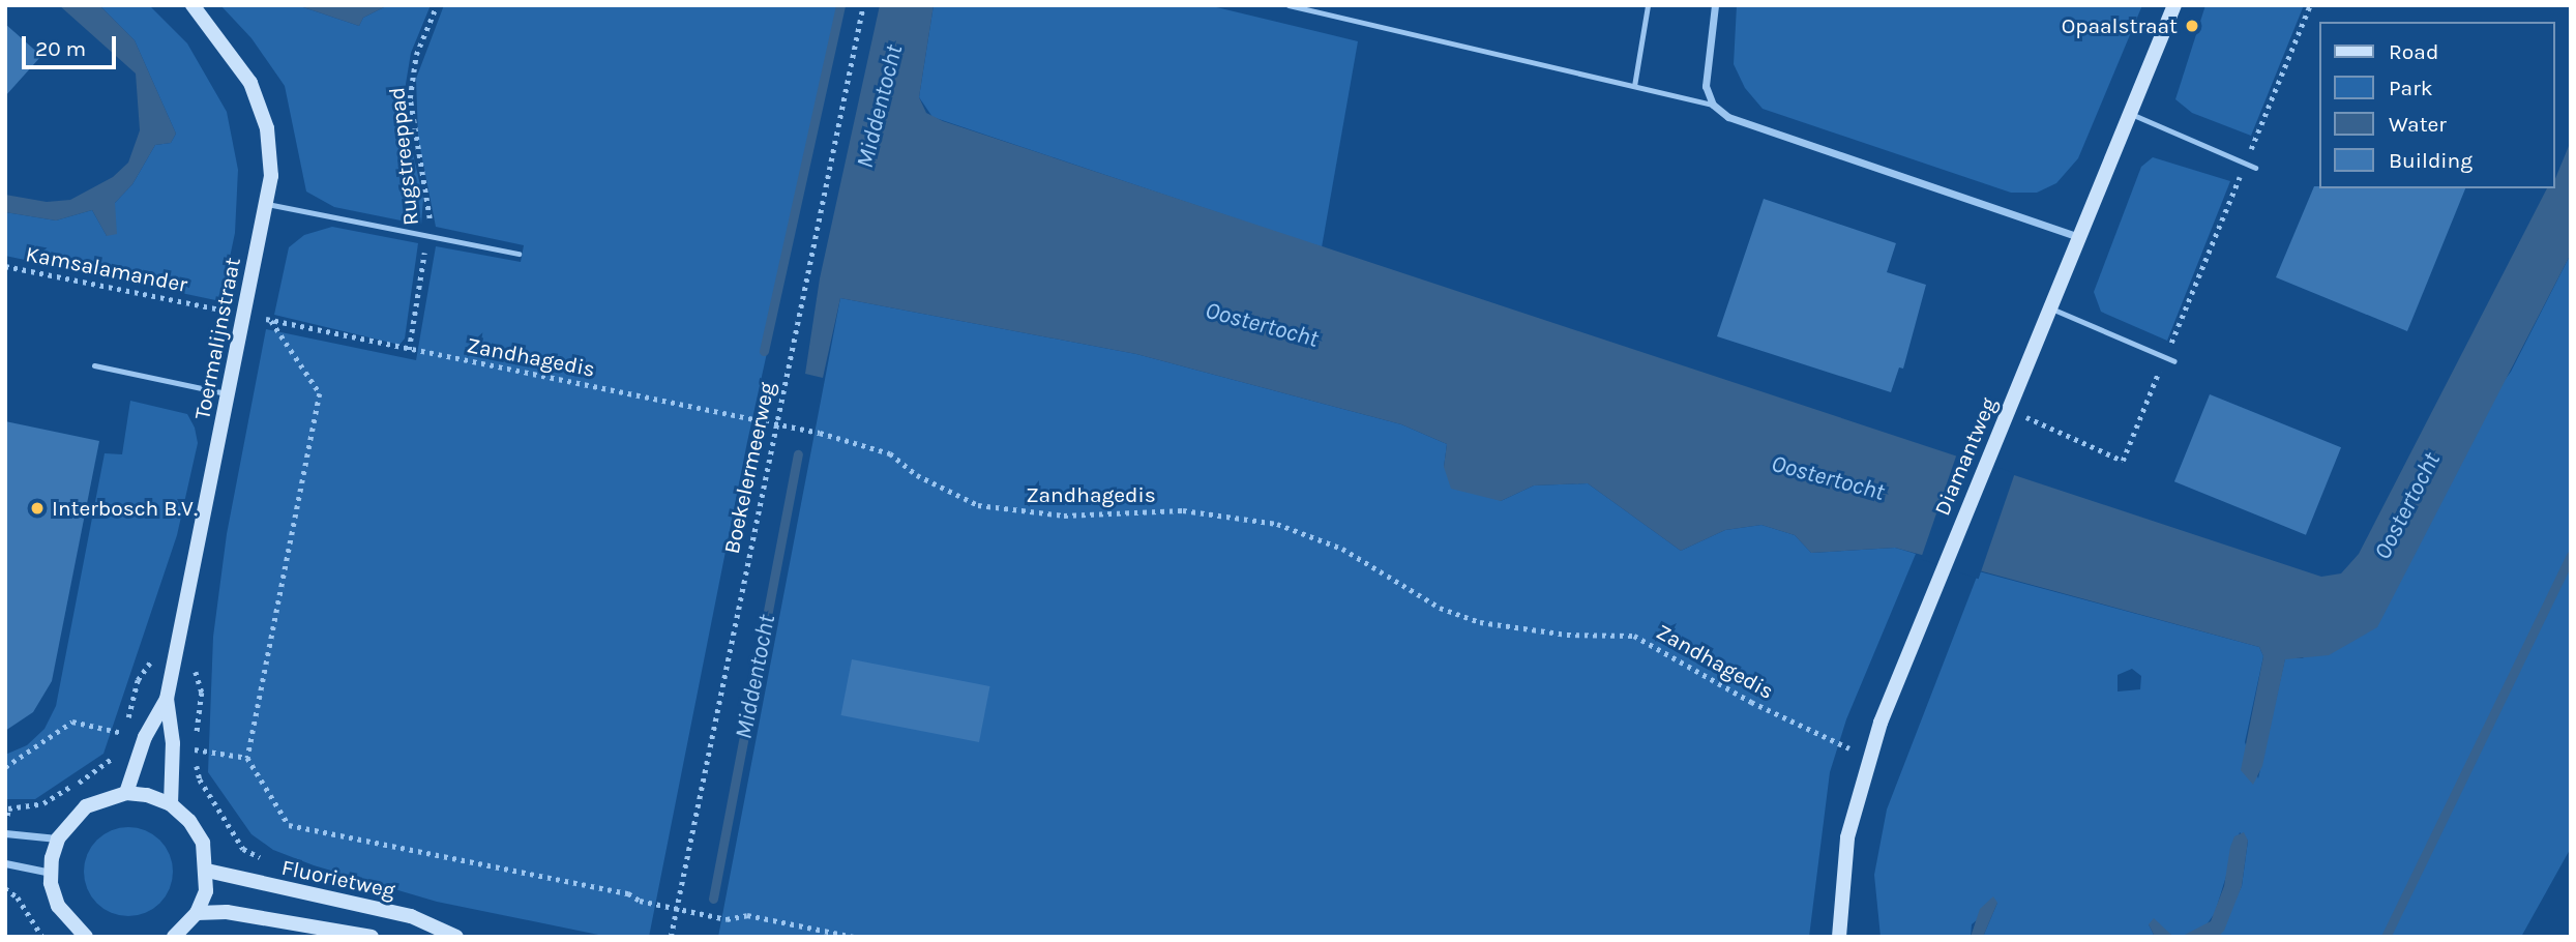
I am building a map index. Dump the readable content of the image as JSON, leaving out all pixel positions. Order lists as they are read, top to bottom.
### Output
{
  "streets": {
    "street": ["Toermalijnstraat", "Diamantweg", "Fluorietweg"],
    "path": [
      "Rugstreeppad",
      "Kamsalamander",
      "Zandhagedis",
      "Boekelermeerweg"
    ]
  },
  "crossings": [
    ["Rugstreeppad", "Zandhagedis"],
    ["Kamsalamander", "Toermalijnstraat"],
    ["Kamsalamander", "Zandhagedis"],
    ["Toermalijnstraat", "Zandhagedis"],
    ["Zandhagedis", "Diamantweg"],
    ["Zandhagedis", "Boekelermeerweg"]
  ],
  "water": ["Middentocht", "Oostertocht"],
  "places": ["Opaalstraat", "Interbosch B.V."],
  "legend": [
    "Road",
    "Park",
    "Water",
    "Building"
  ],
  "scale_bar": "20 m"
}
